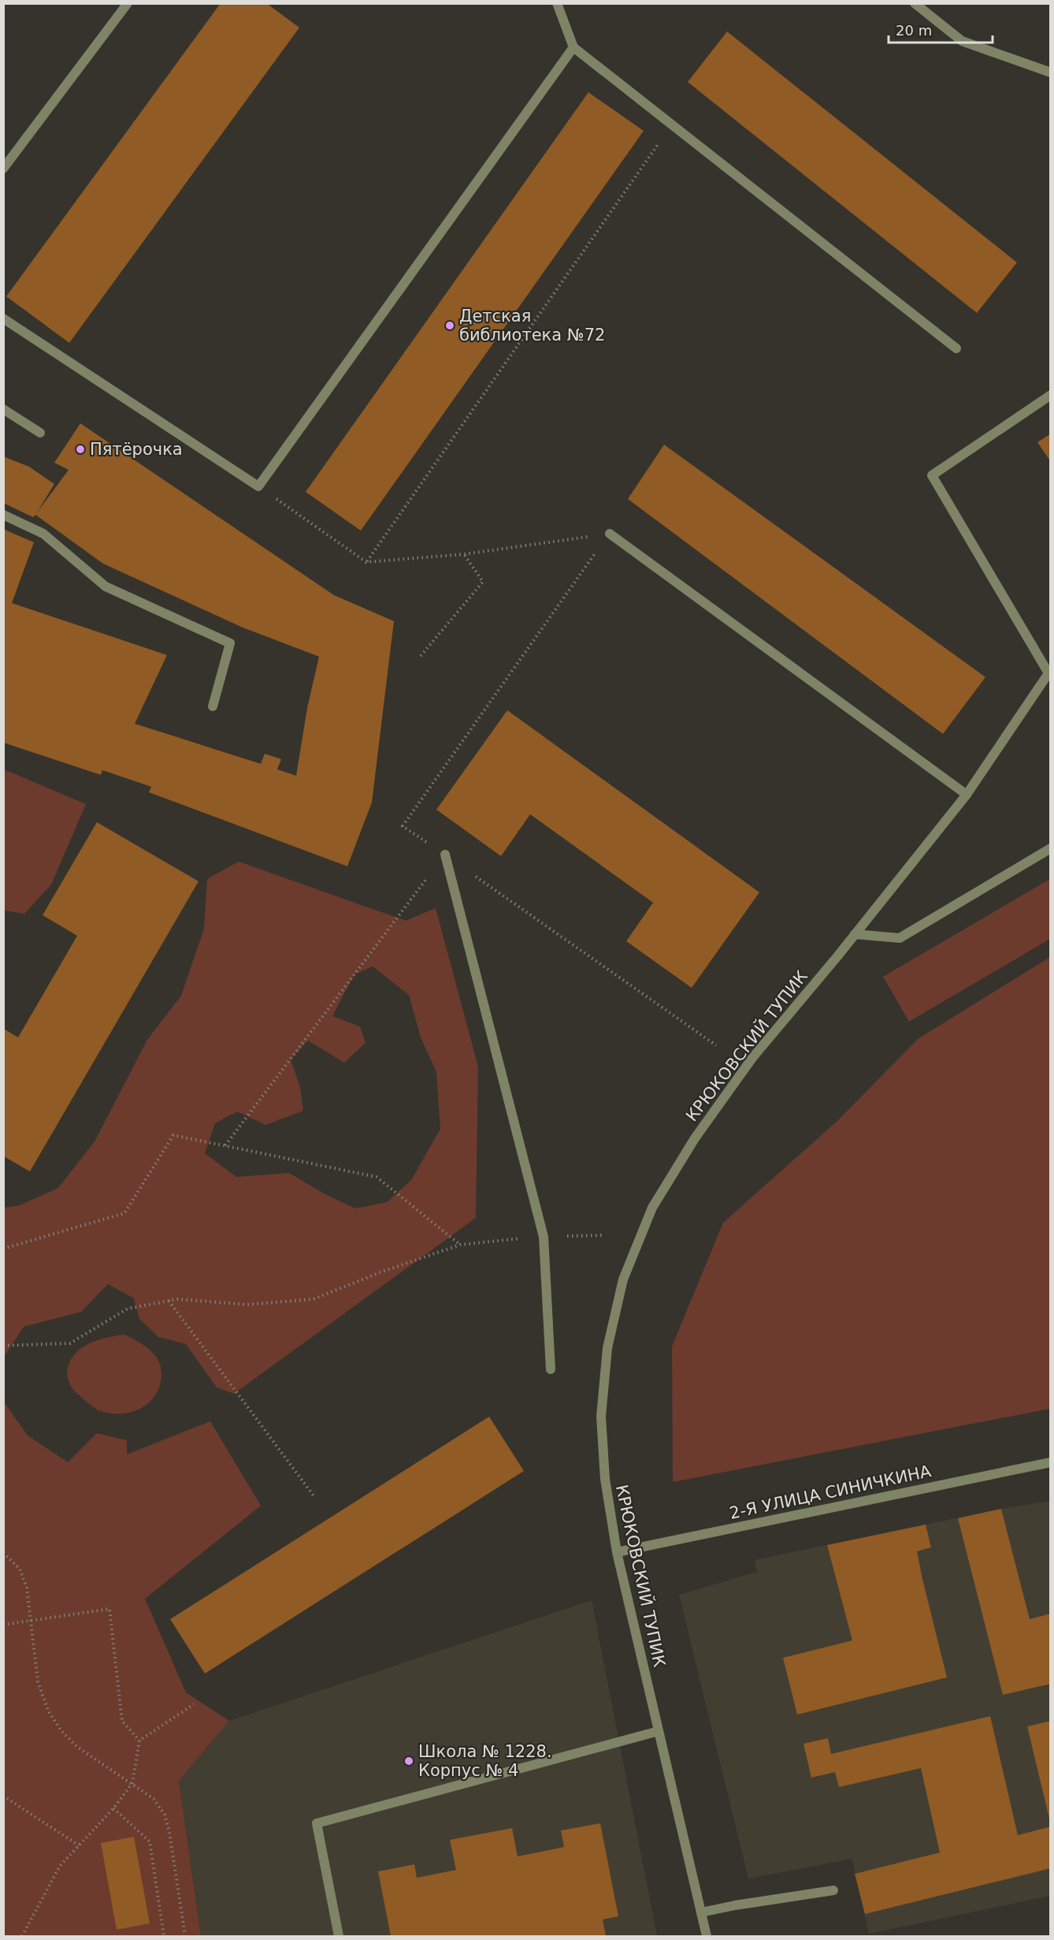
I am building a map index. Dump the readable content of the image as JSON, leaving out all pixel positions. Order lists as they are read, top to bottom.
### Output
{
  "streets": {
    "street": ["КРЮКОВСКИЙ ТУПИК", "2-Я УЛИЦА СИНИЧКИНА"]
  },
  "crossings": [
    ["КРЮКОВСКИЙ ТУПИК", "2-Я УЛИЦА СИНИЧКИНА"]
  ],
  "places": ["Детская библиотека №72", "Пятёрочка", "Школа № 1228. Корпус № 4"],
  "scale_bar": "20 m"
}
